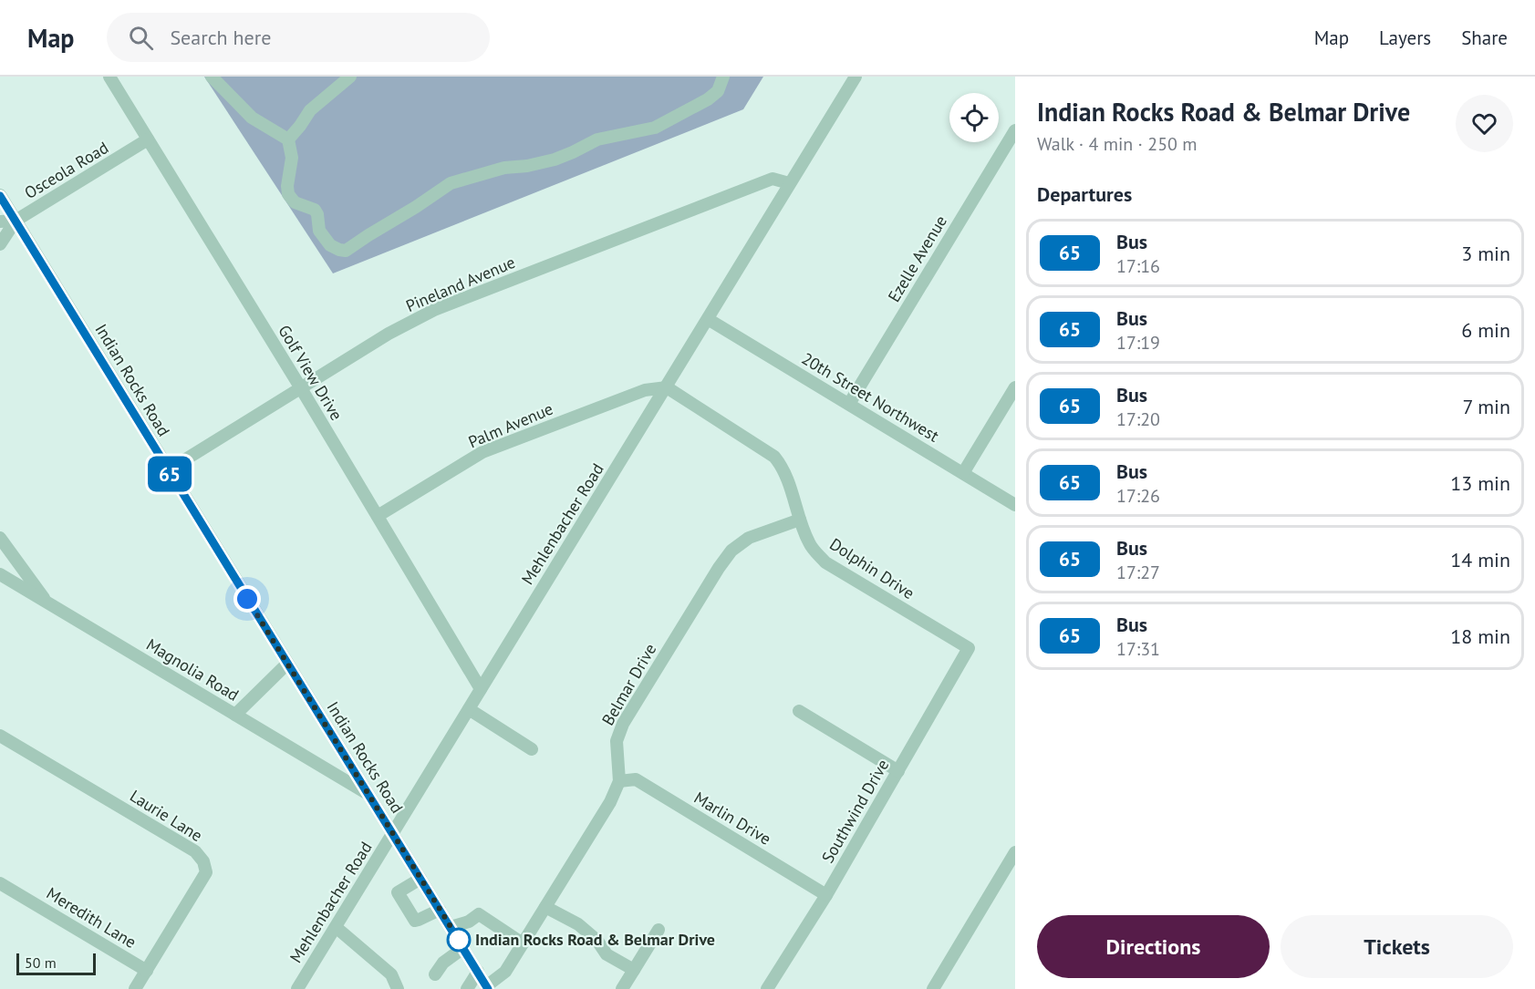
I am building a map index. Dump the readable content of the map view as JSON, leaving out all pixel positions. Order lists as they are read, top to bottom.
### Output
{
  "streets": {
    "street": [
      "Osceola Road",
      "Ezelle Avenue",
      "Pineland Avenue",
      "Golf View Drive",
      "Indian Rocks Road",
      "20th Street Northwest",
      "Palm Avenue",
      "Mehlenbacher Road",
      "Dolphin Drive",
      "Magnolia Road",
      "Belmar Drive",
      "Southwind Drive",
      "Laurie Lane",
      "Marlin Drive",
      "Meredith Lane"
    ]
  },
  "crossings": [
    ["Osceola Road", "Golf View Drive"],
    ["Osceola Road", "Indian Rocks Road"],
    ["Ezelle Avenue", "20th Street Northwest"],
    ["Pineland Avenue", "Golf View Drive"],
    ["Pineland Avenue", "Indian Rocks Road"],
    ["Pineland Avenue", "Mehlenbacher Road"],
    ["Golf View Drive", "Palm Avenue"],
    ["Golf View Drive", "Mehlenbacher Road"],
    ["Indian Rocks Road", "Mehlenbacher Road"],
    ["Indian Rocks Road", "Magnolia Road"],
    ["Indian Rocks Road", "Belmar Drive"],
    ["20th Street Northwest", "Mehlenbacher Road"],
    ["Palm Avenue", "Mehlenbacher Road"],
    ["Palm Avenue", "Dolphin Drive"],
    ["Mehlenbacher Road", "Dolphin Drive"],
    ["Dolphin Drive", "Belmar Drive"],
    ["Dolphin Drive", "Southwind Drive"],
    ["Belmar Drive", "Marlin Drive"],
    ["Southwind Drive", "Marlin Drive"],
    ["Laurie Lane", "Meredith Lane"]
  ],
  "places": ["Indian Rocks Road & Belmar Drive"],
  "lines": ["bus line 65"],
  "scale_bar": "50 m",
  "page": {
    "header": "Map",
    "search": "Search here",
    "nav": ["Map", "Layers", "Share"],
    "on_map": "65",
    "heading": [
      ["Indian Rocks Road & Belmar Drive", "Walk · 4 min · 250 m"],
      "Departures"
    ],
    "list": [
      {
        "mark": "65",
        "name": "Bus",
        "note": "17:16",
        "value": "3 min"
      },
      {
        "mark": "65",
        "name": "Bus",
        "note": "17:19",
        "value": "6 min"
      },
      {
        "mark": "65",
        "name": "Bus",
        "note": "17:20",
        "value": "7 min"
      },
      {
        "mark": "65",
        "name": "Bus",
        "note": "17:26",
        "value": "13 min"
      },
      {
        "mark": "65",
        "name": "Bus",
        "note": "17:27",
        "value": "14 min"
      },
      {
        "mark": "65",
        "name": "Bus",
        "note": "17:31",
        "value": "18 min"
      }
    ],
    "buttons": ["Directions", "Tickets"],
    "scale": "50 m"
  }
}
